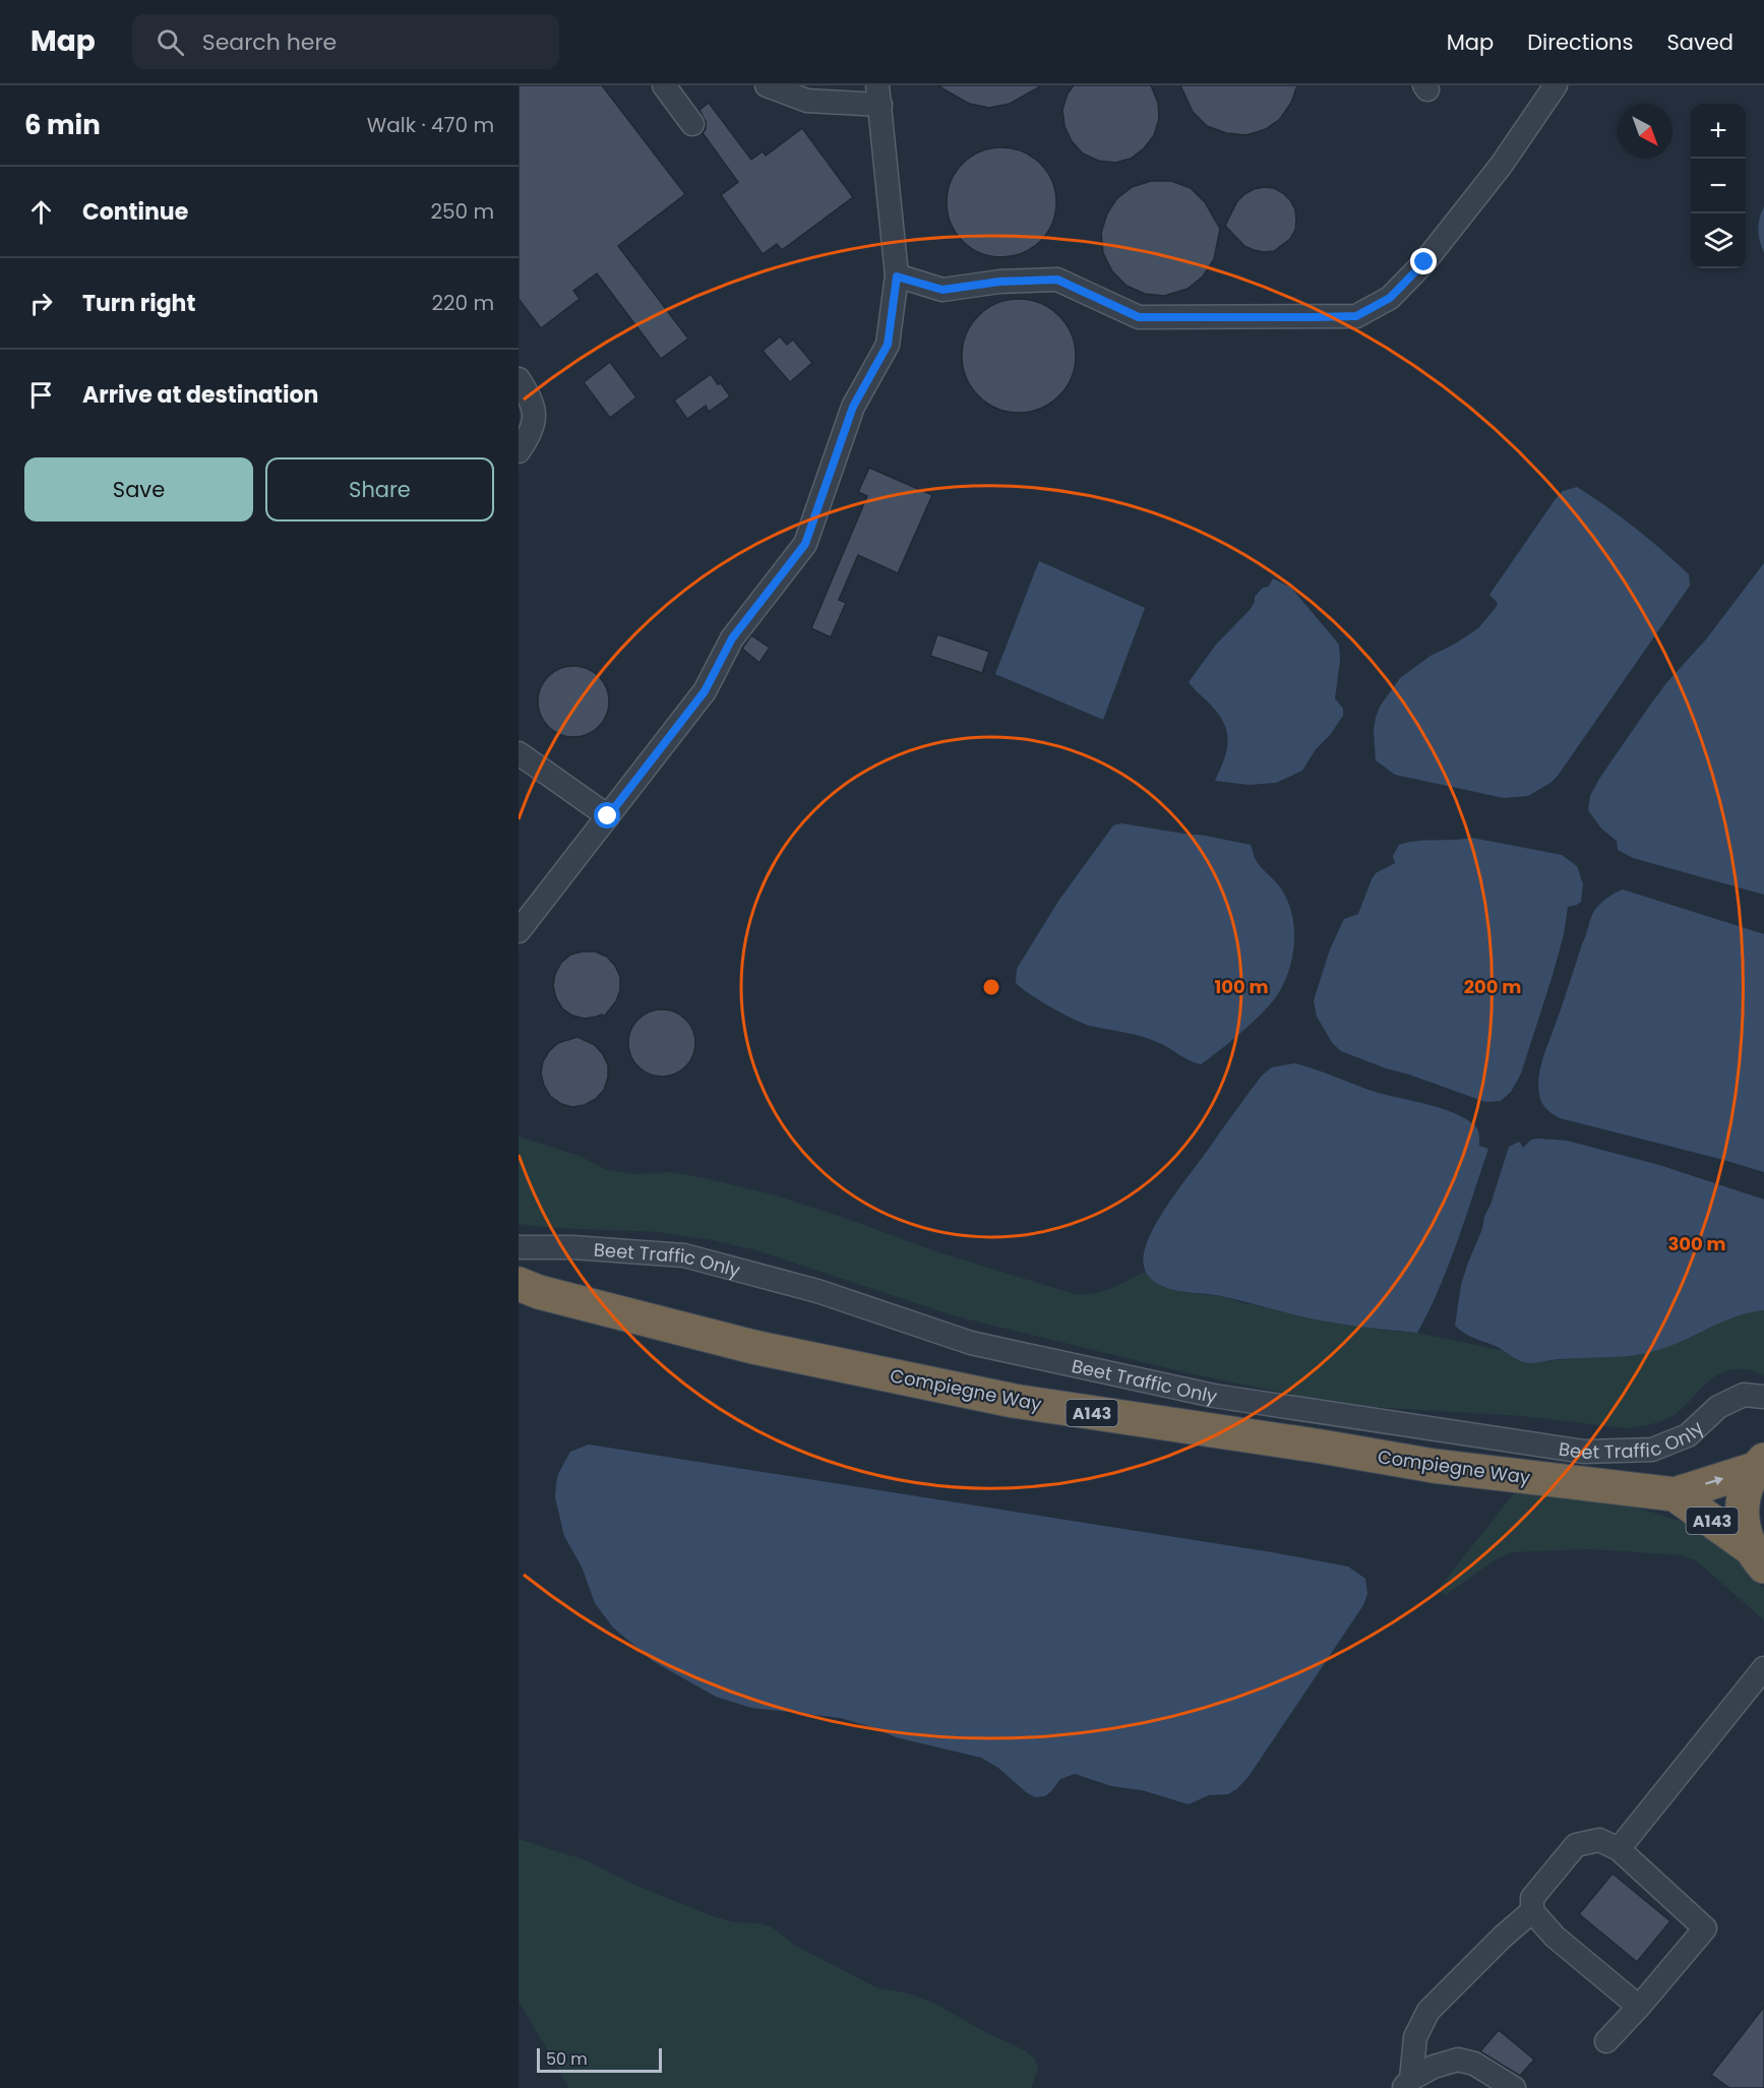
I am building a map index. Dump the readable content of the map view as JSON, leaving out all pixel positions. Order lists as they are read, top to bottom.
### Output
{
  "streets": {
    "highway": ["Compiegne Way", "A143"],
    "lane": ["Beet Traffic Only"]
  },
  "scale_bar": "50 m",
  "north": "bottom right",
  "page": {
    "header": "Map",
    "search": "Search here",
    "nav": ["Map", "Directions", "Saved"],
    "heading": ["6 min", "Walk · 470 m"],
    "map_buttons": ["+", "−"],
    "list": [
      ["Continue", "250 m"],
      ["Turn right", "220 m"],
      "Arrive at destination"
    ],
    "buttons": ["Save", "Share"],
    "scale": "50 m"
  },
  "rings": ["100 m", "200 m", "300 m"]
}
